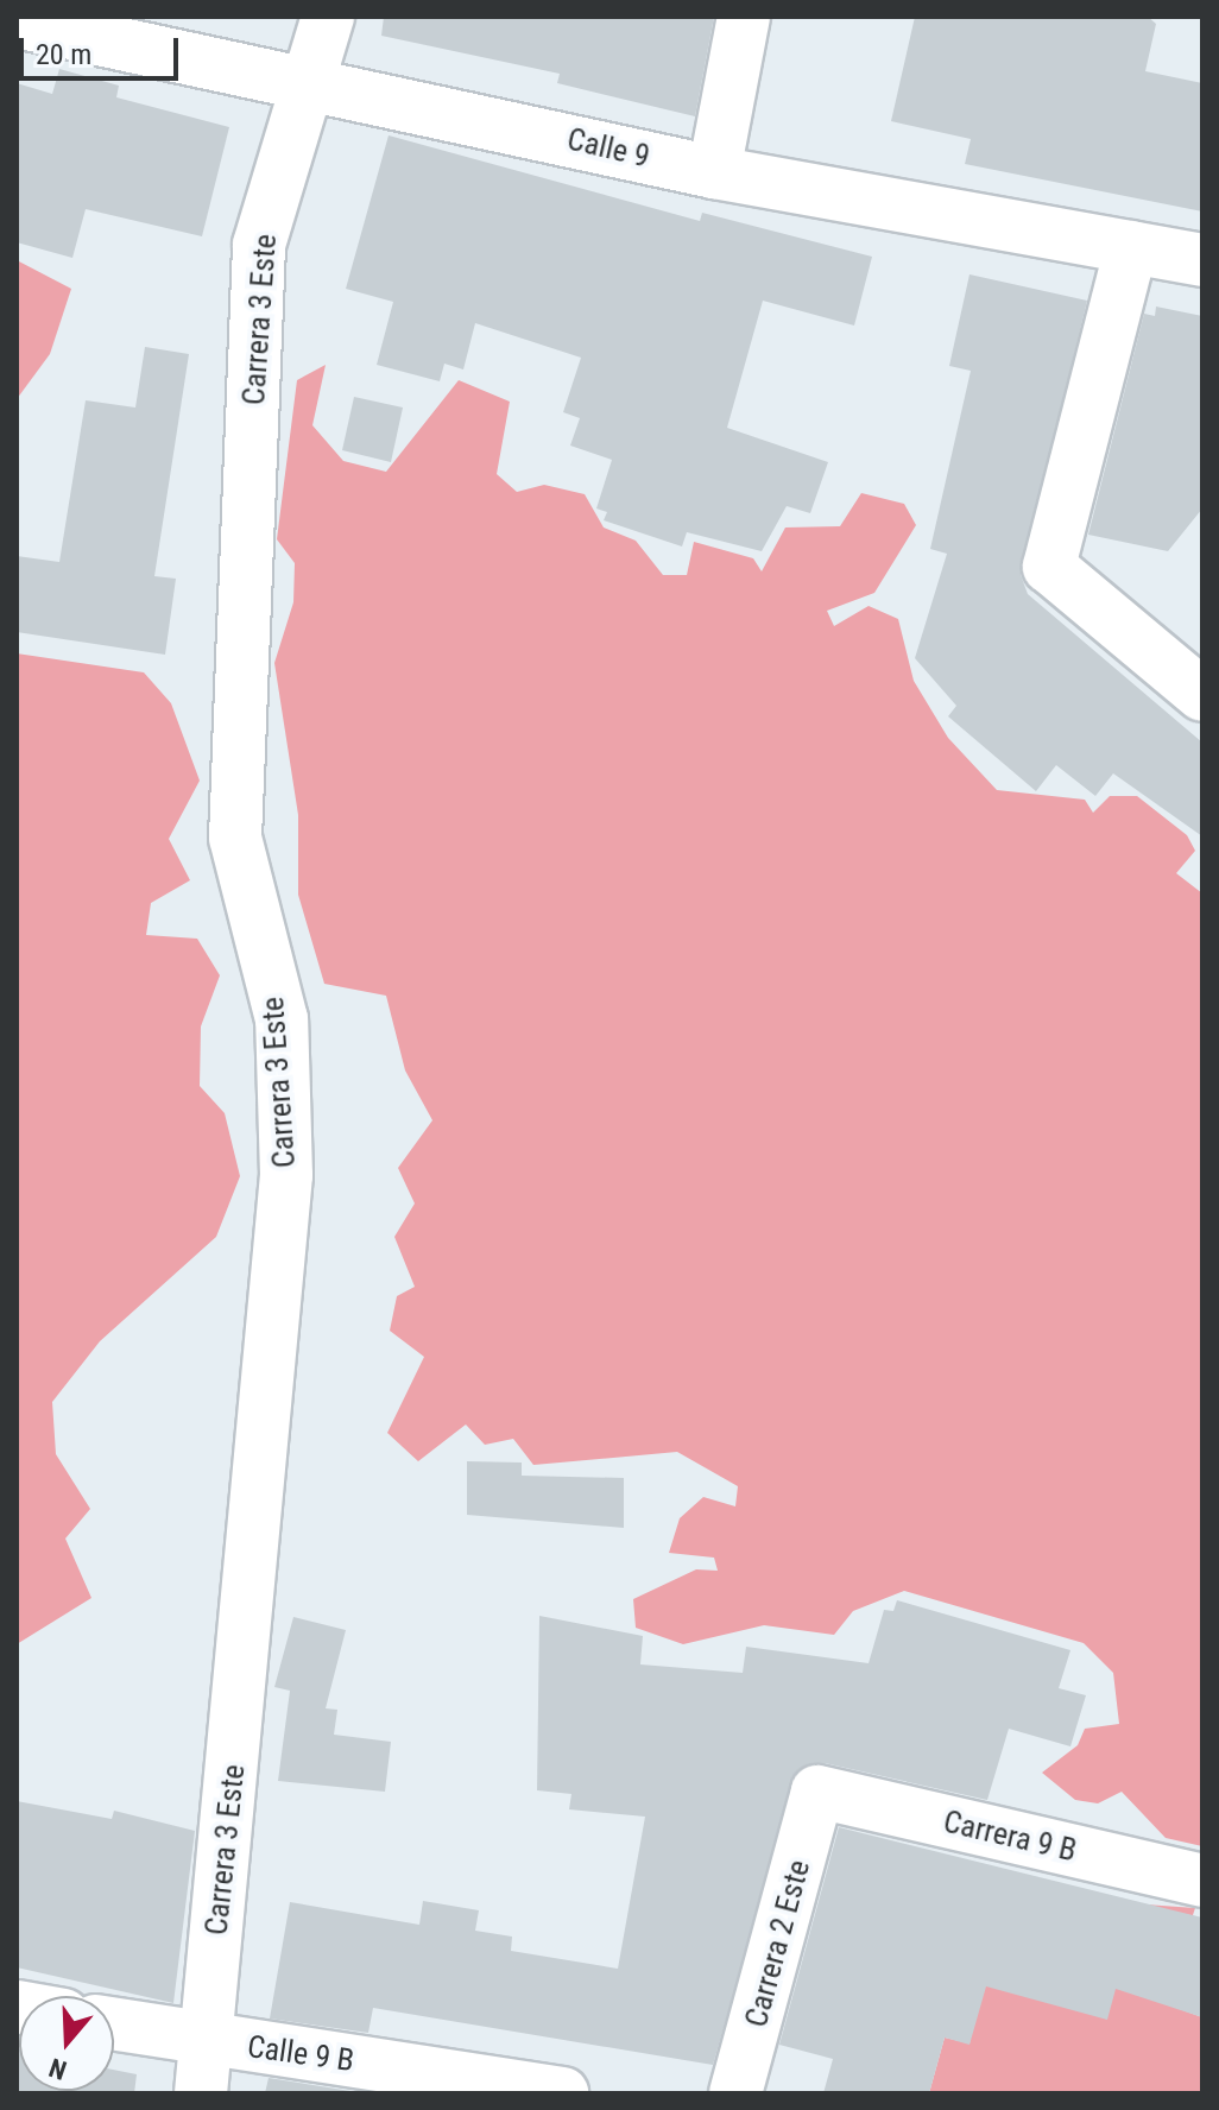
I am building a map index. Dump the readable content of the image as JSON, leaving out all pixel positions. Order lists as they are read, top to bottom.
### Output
{
  "streets": {
    "street": [
      "Calle 9",
      "Carrera 3 Este",
      "Carrera 9 B",
      "Carrera 2 Este",
      "Calle 9 B"
    ]
  },
  "crossings": [
    ["Calle 9", "Carrera 3 Este"],
    ["Carrera 3 Este", "Calle 9 B"],
    ["Carrera 9 B", "Carrera 2 Este"]
  ],
  "scale_bar": "20 m",
  "north": "bottom"
}
